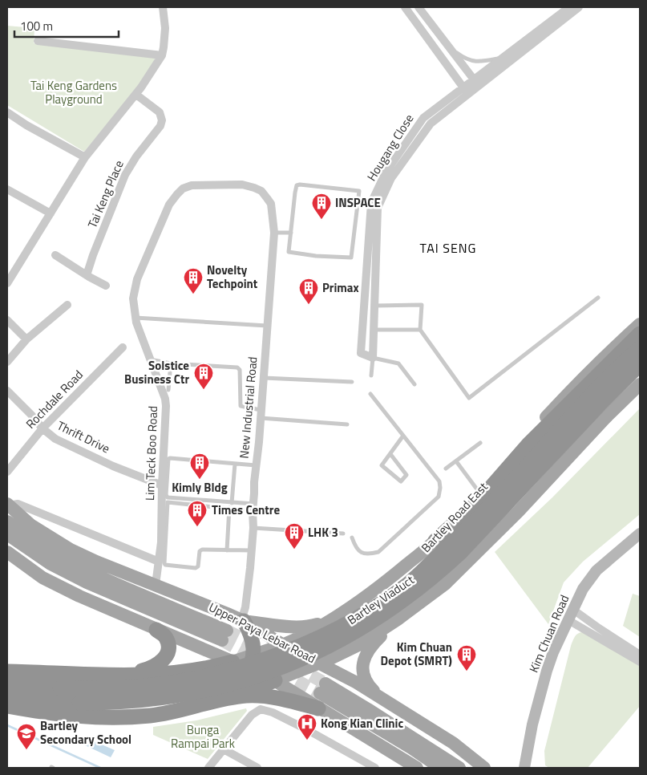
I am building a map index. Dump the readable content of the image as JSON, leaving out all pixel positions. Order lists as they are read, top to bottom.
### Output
{
  "streets": {
    "highway": ["Bartley Viaduct"],
    "main road": ["Bartley Road East", "Upper Paya Lebar Road", "Kim Chuan Road"],
    "street": [
      "Hougang Close",
      "Tai Keng Place",
      "Rochdale Road",
      "New Industrial Road",
      "Thrift Drive",
      "Lim Teck Boo Road"
    ]
  },
  "crossings": [
    ["Rochdale Road", "Thrift Drive"],
    ["New Industrial Road", "Lim Teck Boo Road"],
    ["New Industrial Road", "Upper Paya Lebar Road"],
    ["Thrift Drive", "Lim Teck Boo Road"],
    ["Lim Teck Boo Road", "Upper Paya Lebar Road"],
    ["Bartley Road East", "Upper Paya Lebar Road"]
  ],
  "districts": ["TAI SENG"],
  "parks": ["Tai Keng Gardens Playground", "Bunga Rampai Park"],
  "places": {
    "building": [
      "INSPACE",
      "Novelty Techpoint",
      "Primax",
      "Solstice Business Ctr",
      "Kimly Bldg",
      "Times Centre",
      "LHK 3",
      "Kim Chuan Depot (SMRT)"
    ],
    "hospital": ["Kong Kian Clinic"],
    "school or university": ["Bartley Secondary School"]
  },
  "scale_bar": "100 m"
}
